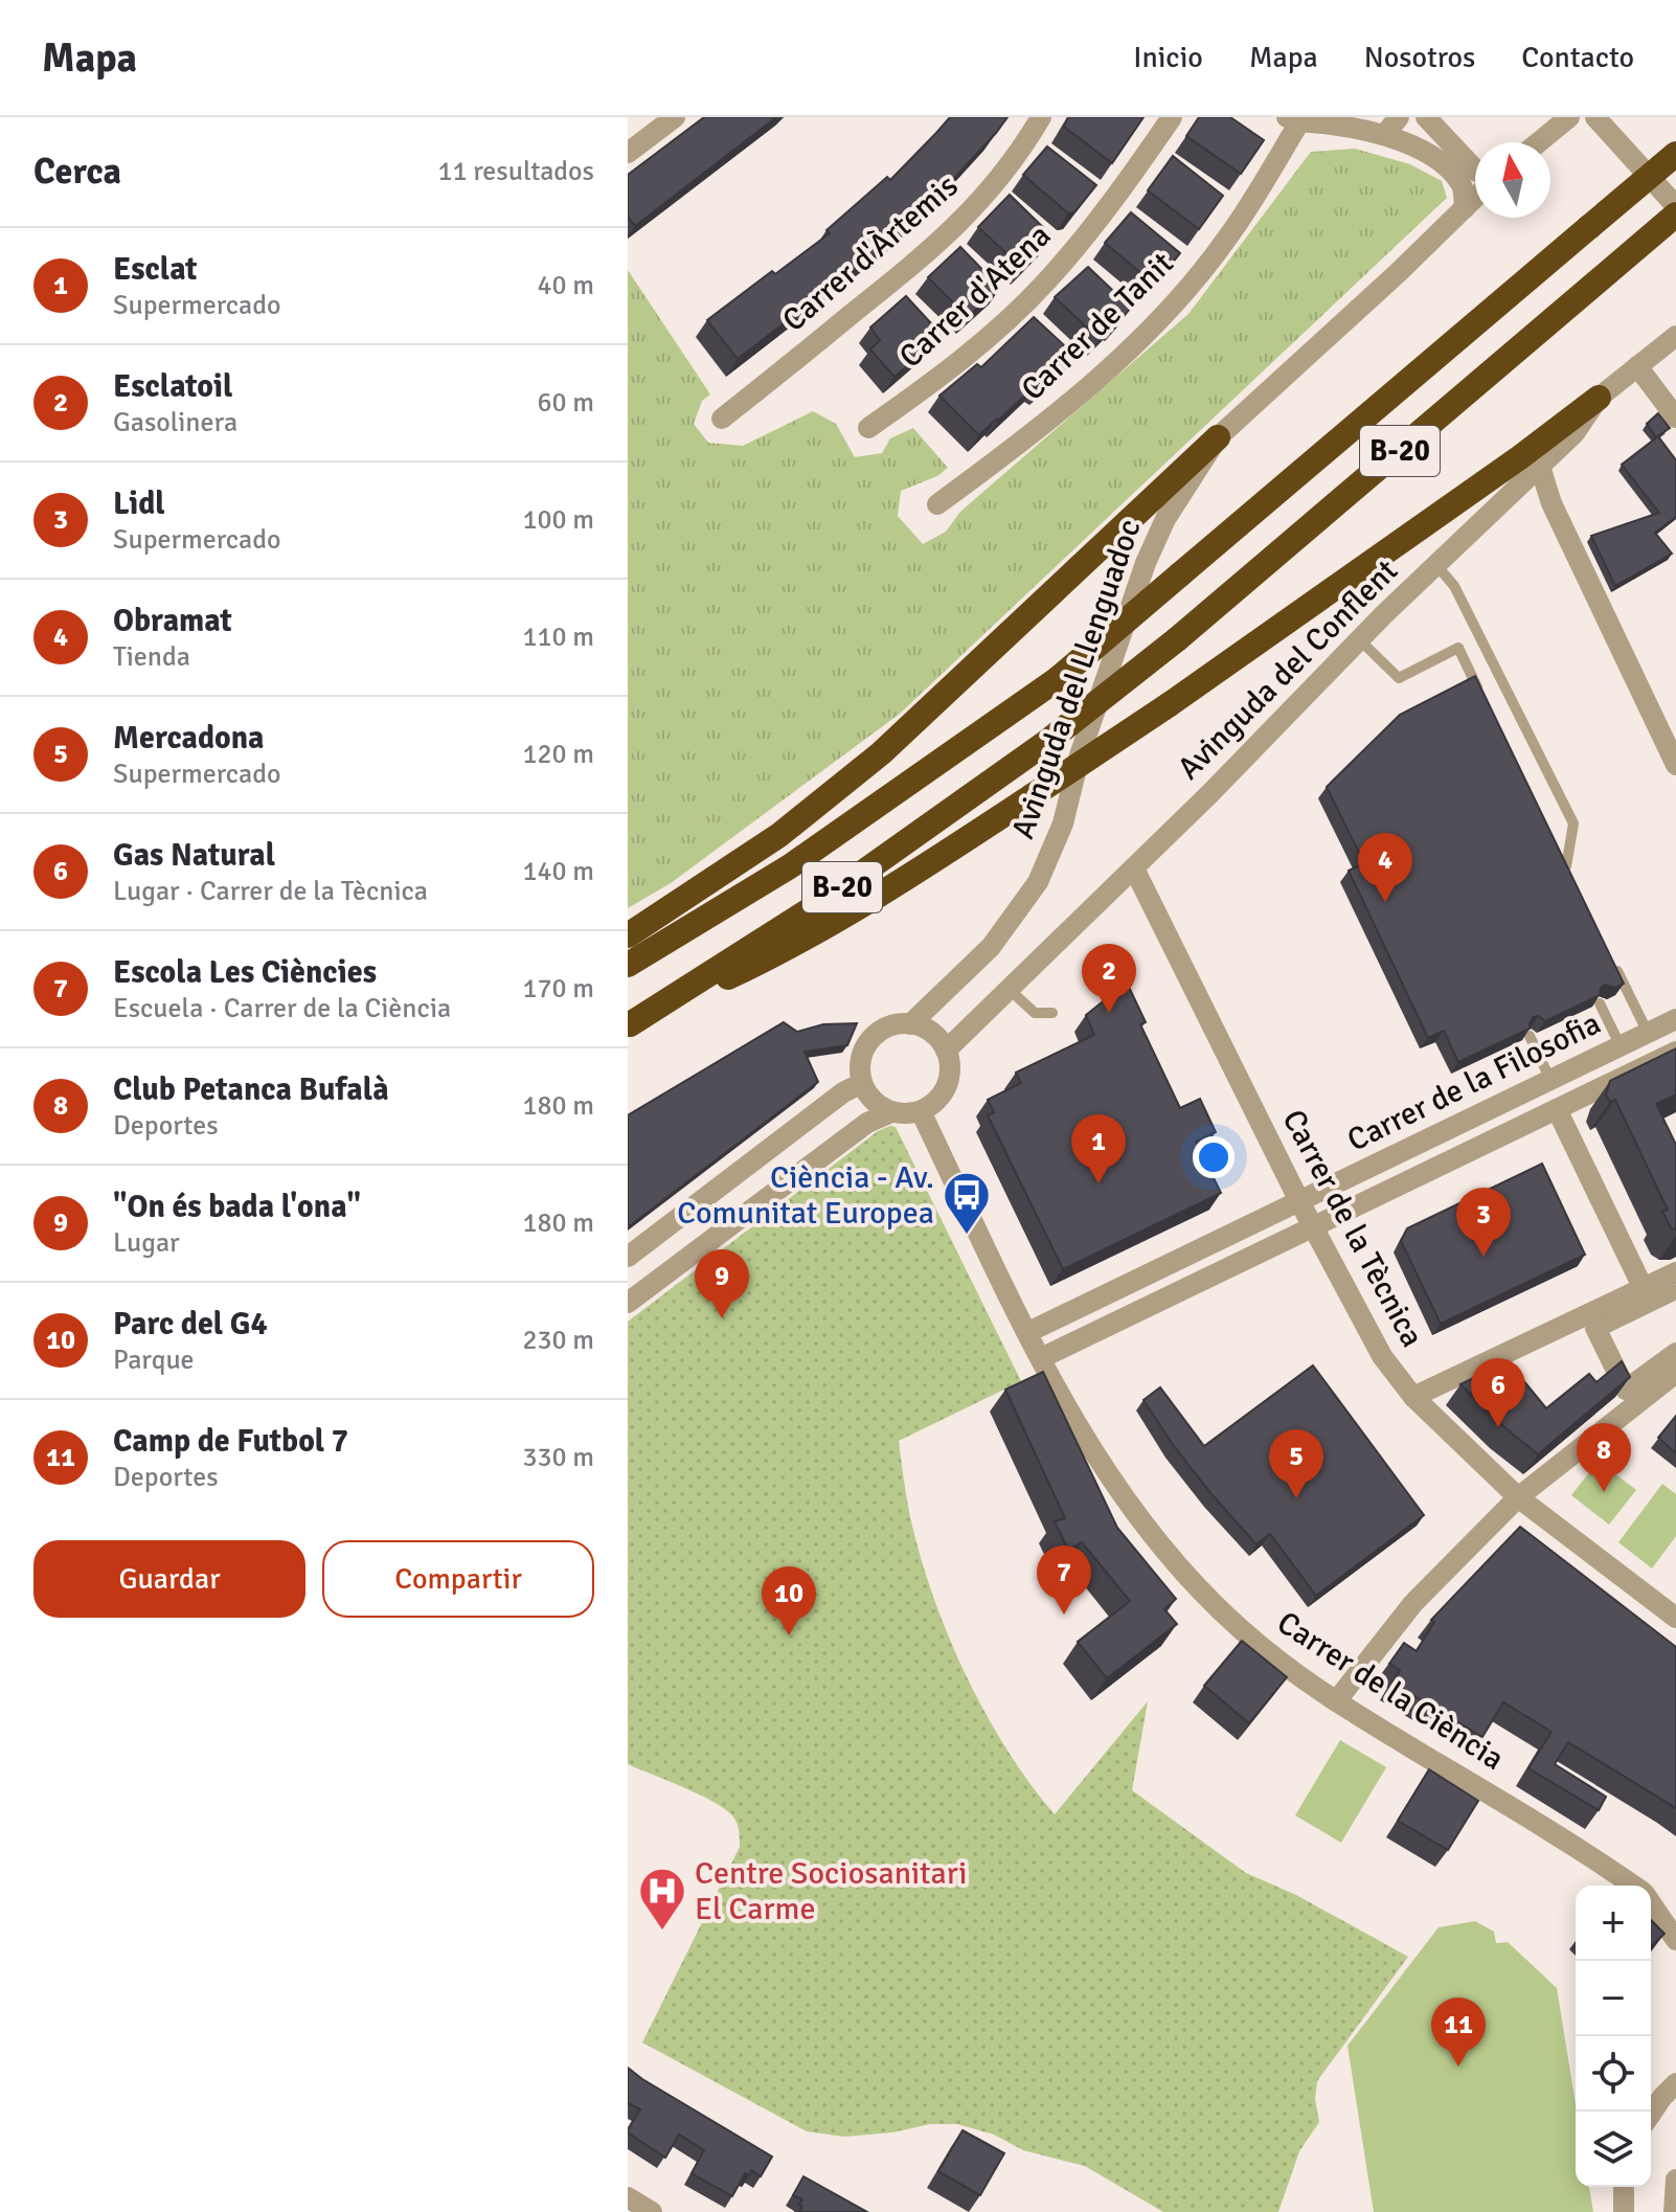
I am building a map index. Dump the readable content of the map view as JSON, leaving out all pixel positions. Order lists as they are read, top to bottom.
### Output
{
  "streets": {
    "highway": ["B-20"],
    "street": [
      "Carrer d'Àrtemis",
      "Carrer d'Atena",
      "Carrer de Tanit",
      "Avinguda del Conflent",
      "Avinguda del Llenguadoc",
      "Carrer de la Filosofia",
      "Carrer de la Tècnica",
      "Carrer de la Ciència"
    ]
  },
  "crossings": [
    ["Avinguda del Conflent", "Avinguda del Llenguadoc"],
    ["Avinguda del Conflent", "Carrer de la Tècnica"],
    ["Avinguda del Conflent", "Carrer de la Ciència"],
    ["Avinguda del Llenguadoc", "Carrer de la Ciència"],
    ["Carrer de la Filosofia", "Carrer de la Tècnica"],
    ["Carrer de la Filosofia", "Carrer de la Ciència"]
  ],
  "places": {
    "bus stop": ["Ciència - Av. Comunitat Europea"],
    "hospital": ["Centre Sociosanitari El Carme"]
  },
  "north": "top",
  "page": {
    "header": "Mapa",
    "nav": [
      "Inicio",
      "Mapa",
      "Nosotros",
      "Contacto"
    ],
    "heading": ["Cerca", "11 resultados"],
    "list": [
      {
        "mark": "1",
        "name": "Esclat",
        "note": "Supermercado",
        "value": "40 m"
      },
      {
        "mark": "2",
        "name": "Esclatoil",
        "note": "Gasolinera",
        "value": "60 m"
      },
      {
        "mark": "3",
        "name": "Lidl",
        "note": "Supermercado",
        "value": "100 m"
      },
      {
        "mark": "4",
        "name": "Obramat",
        "note": "Tienda",
        "value": "110 m"
      },
      {
        "mark": "5",
        "name": "Mercadona",
        "note": "Supermercado",
        "value": "120 m"
      },
      {
        "mark": "6",
        "name": "Gas Natural",
        "note": "Lugar · Carrer de la Tècnica",
        "value": "140 m"
      },
      {
        "mark": "7",
        "name": "Escola Les Ciències",
        "note": "Escuela · Carrer de la Ciència",
        "value": "170 m"
      },
      {
        "mark": "8",
        "name": "Club Petanca Bufalà",
        "note": "Deportes",
        "value": "180 m"
      },
      {
        "mark": "9",
        "name": "\"On és bada l'ona\"",
        "note": "Lugar",
        "value": "180 m"
      },
      {
        "mark": "10",
        "name": "Parc del G4",
        "note": "Parque",
        "value": "230 m"
      },
      {
        "mark": "11",
        "name": "Camp de Futbol 7",
        "note": "Deportes",
        "value": "330 m"
      }
    ],
    "pins": [
      "4",
      "2",
      "1",
      "3",
      "9",
      "6",
      "8",
      "5",
      "7",
      "10",
      "11"
    ],
    "buttons": ["Guardar", "Compartir"],
    "map_buttons": ["+", "−"]
  }
}
